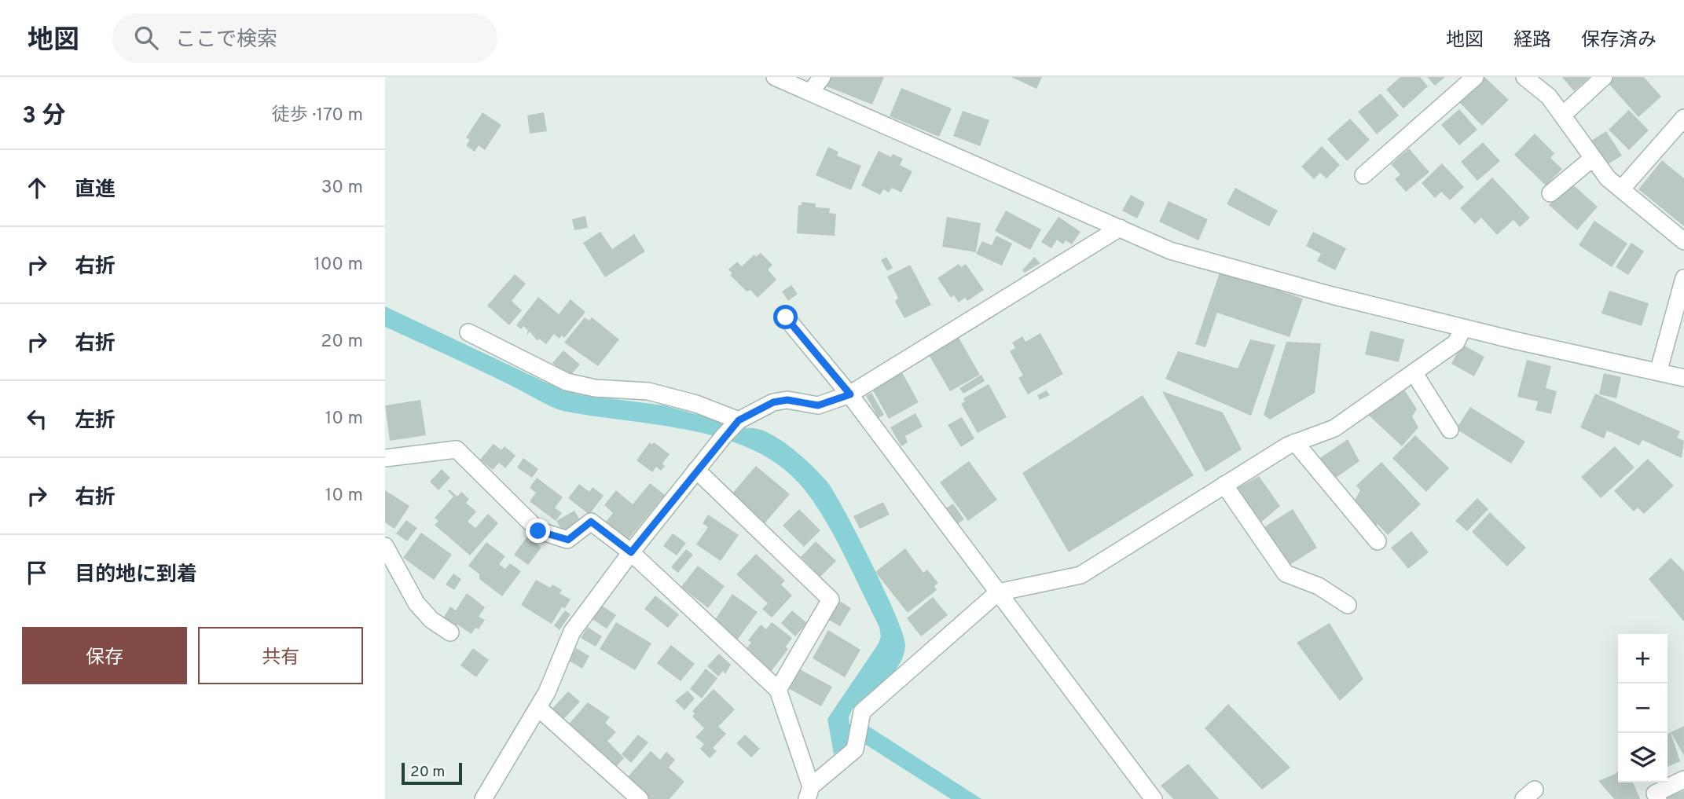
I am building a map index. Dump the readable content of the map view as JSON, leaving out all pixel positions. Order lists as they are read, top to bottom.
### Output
{
  "scale_bar": "20 m",
  "page": {
    "header": "地図",
    "search": "ここで検索",
    "nav": ["地図", "経路", "保存済み"],
    "heading": ["3 分", "徒歩 · 170 m"],
    "list": [
      ["直進", "30 m"],
      ["右折", "100 m"],
      ["右折", "20 m"],
      ["左折", "10 m"],
      ["右折", "10 m"],
      "目的地に到着"
    ],
    "buttons": ["保存", "共有"],
    "map_buttons": ["+", "−"],
    "scale": "20 m"
  }
}
